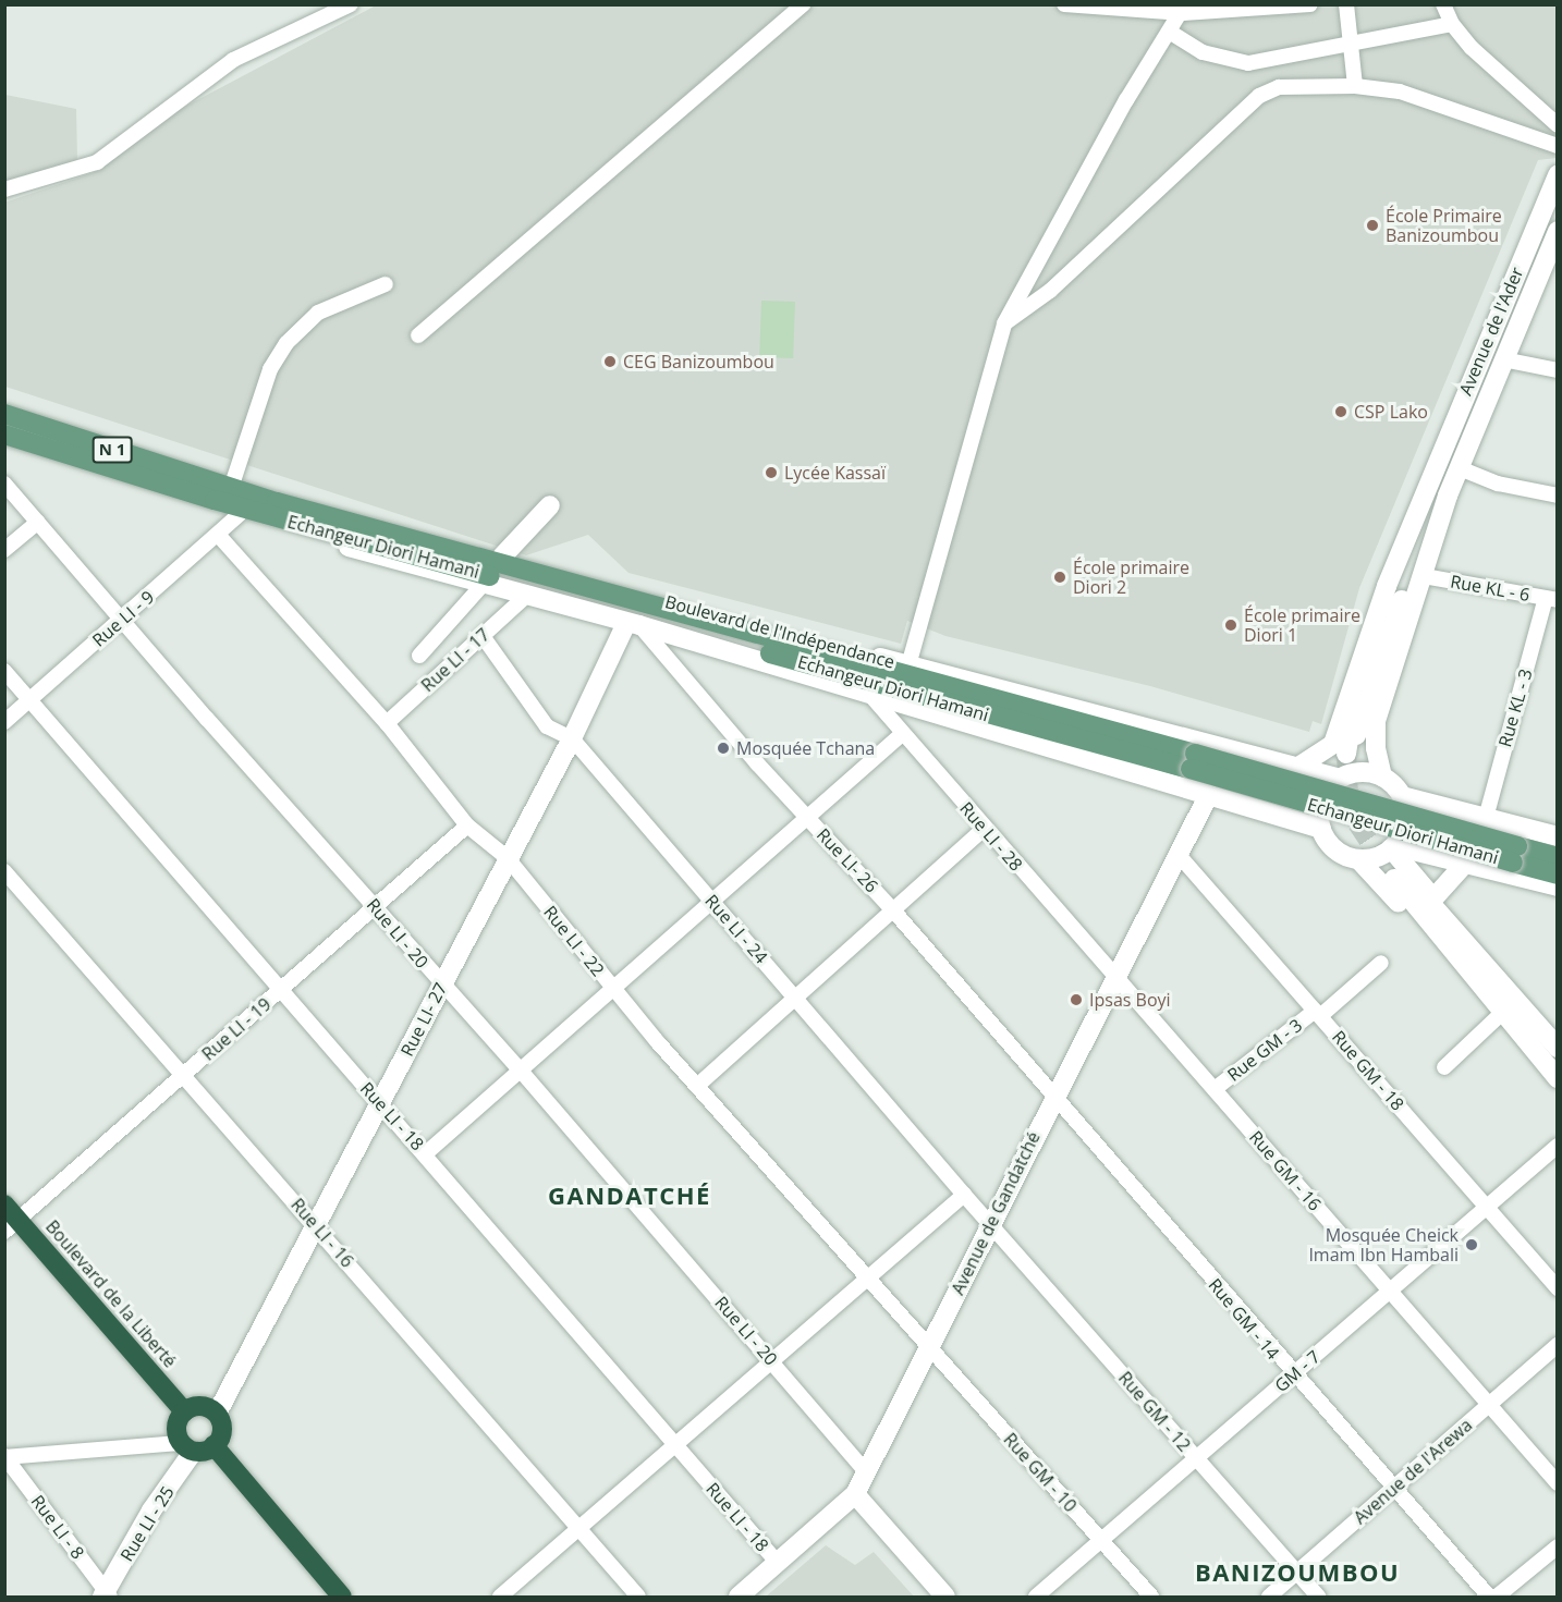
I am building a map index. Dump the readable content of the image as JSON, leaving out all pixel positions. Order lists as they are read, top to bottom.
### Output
{
  "streets": {
    "highway": ["Boulevard de la Liberté"],
    "main road": [
      "Avenue de l'Ader",
      "N 1",
      "Echangeur Diori Hamani",
      "Boulevard de l'Indépendance",
      "Rue LI- 27",
      "Avenue de Gandatché",
      "Rue LI - 25"
    ],
    "street": [
      "Rue KL - 6",
      "Rue LI - 9",
      "Rue LI - 17",
      "Rue KL - 3",
      "Rue LI - 28",
      "Rue LI- 26",
      "Rue LI - 24",
      "Rue LI - 20",
      "Rue LI - 22",
      "Rue LI - 19",
      "Rue GM - 3",
      "Rue GM - 18",
      "Rue LI - 18",
      "Rue GM - 16",
      "Rue LI - 16",
      "Rue GM - 14",
      "GM - 7",
      "Rue GM - 12",
      "Avenue de l'Arewa",
      "Rue GM - 10",
      "Rue LI - 8"
    ]
  },
  "crossings": [
    ["Avenue de l'Ader", "Rue KL - 6"],
    ["Avenue de l'Ader", "Boulevard de l'Indépendance"],
    ["Echangeur Diori Hamani", "Boulevard de l'Indépendance"],
    ["Rue KL - 6", "Rue KL - 3"],
    ["Rue LI - 9", "Boulevard de l'Indépendance"],
    ["Rue LI - 9", "Rue LI - 20"],
    ["Rue LI - 9", "Rue LI - 22"],
    ["Rue LI - 9", "Rue LI - 18"],
    ["Boulevard de l'Indépendance", "Rue LI - 17"],
    ["Boulevard de l'Indépendance", "Rue LI - 28"],
    ["Boulevard de l'Indépendance", "Rue LI- 26"],
    ["Boulevard de l'Indépendance", "Rue LI- 27"],
    ["Boulevard de l'Indépendance", "Avenue de Gandatché"],
    ["Rue LI - 17", "Rue LI - 24"],
    ["Rue LI - 17", "Rue LI - 22"],
    ["Rue LI - 28", "Rue GM - 16"],
    ["Rue LI - 28", "Avenue de Gandatché"],
    ["Rue LI- 26", "Rue LI- 27"],
    ["Rue LI- 26", "Avenue de Gandatché"],
    ["Rue LI- 26", "Rue GM - 14"],
    ["Rue LI - 24", "Rue LI- 27"],
    ["Rue LI - 24", "Avenue de Gandatché"],
    ["Rue LI - 24", "Rue GM - 12"],
    ["Rue LI - 20", "Rue LI- 27"],
    ["Rue LI - 20", "Rue LI - 19"],
    ["Rue LI - 20", "Avenue de Gandatché"],
    ["Rue LI - 22", "Rue LI- 27"],
    ["Rue LI - 22", "Rue LI - 19"],
    ["Rue LI - 22", "Avenue de Gandatché"],
    ["Rue LI - 22", "Rue GM - 10"],
    ["Rue LI- 27", "Rue LI - 18"],
    ["Rue LI- 27", "Rue LI - 16"],
    ["Rue LI- 27", "Boulevard de la Liberté"],
    ["Rue LI- 27", "Rue LI - 25"],
    ["Rue LI - 19", "Rue LI - 18"],
    ["Rue LI - 19", "Rue LI - 16"],
    ["Rue LI - 19", "Boulevard de la Liberté"],
    ["Rue GM - 3", "Rue GM - 18"],
    ["Rue GM - 3", "Rue GM - 16"],
    ["Rue GM - 18", "Avenue de Gandatché"],
    ["Rue GM - 18", "GM - 7"],
    ["Rue LI - 18", "Avenue de Gandatché"],
    ["Rue GM - 16", "Avenue de Gandatché"],
    ["Rue GM - 16", "GM - 7"],
    ["Rue GM - 16", "Avenue de l'Arewa"],
    ["Avenue de Gandatché", "Rue GM - 14"],
    ["Avenue de Gandatché", "Rue GM - 12"],
    ["Avenue de Gandatché", "Rue GM - 10"],
    ["Boulevard de la Liberté", "Rue LI - 25"],
    ["Rue GM - 14", "GM - 7"],
    ["Rue GM - 14", "Avenue de l'Arewa"],
    ["GM - 7", "Rue GM - 12"],
    ["GM - 7", "Rue GM - 10"],
    ["Rue GM - 12", "Avenue de l'Arewa"],
    ["Rue LI - 25", "Rue LI - 8"]
  ],
  "districts": ["GANDATCHÉ", "BANIZOUMBOU"],
  "places": [
    "École Primaire Banizoumbou",
    "CEG Banizoumbou",
    "CSP Lako",
    "Lycée Kassaï",
    "École primaire Diori 2",
    "École primaire Diori 1",
    "Mosquée Tchana",
    "Ipsas Boyi",
    "Mosquée Cheick Imam Ibn Hambali"
  ]
}
